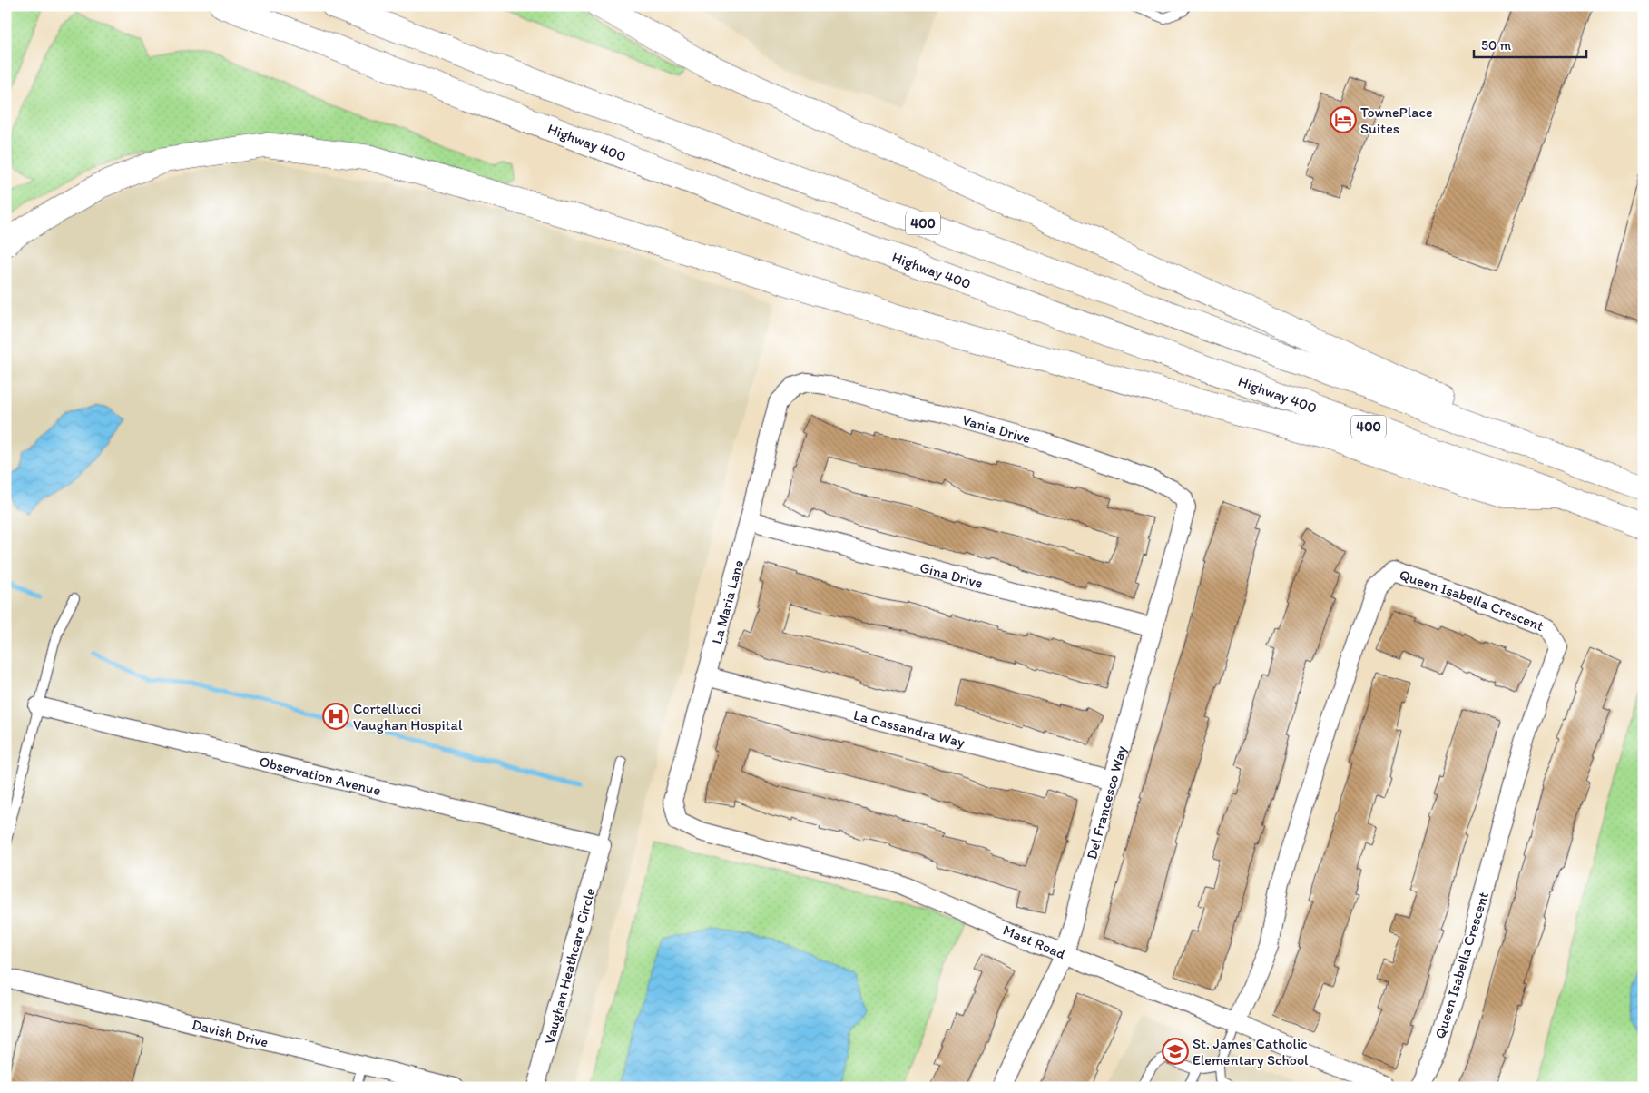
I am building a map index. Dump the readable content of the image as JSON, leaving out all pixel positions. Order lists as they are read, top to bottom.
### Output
{
  "streets": {
    "highway": ["Highway 400", "400"],
    "street": [
      "Vania Drive",
      "Gina Drive",
      "Queen Isabella Crescent",
      "La Maria Lane",
      "La Cassandra Way",
      "Observation Avenue",
      "Del Francesco Way",
      "Mast Road",
      "Vaughan Heathcare Circle",
      "Davish Drive"
    ]
  },
  "crossings": [
    ["Vania Drive", "La Maria Lane"],
    ["Vania Drive", "Del Francesco Way"],
    ["Gina Drive", "La Maria Lane"],
    ["Gina Drive", "Del Francesco Way"],
    ["Queen Isabella Crescent", "Mast Road"],
    ["La Maria Lane", "La Cassandra Way"],
    ["La Maria Lane", "Mast Road"],
    ["La Cassandra Way", "Del Francesco Way"],
    ["Observation Avenue", "Vaughan Heathcare Circle"],
    ["Del Francesco Way", "Mast Road"]
  ],
  "places": {
    "hotel": ["TownePlace Suites"],
    "hospital": ["Cortellucci Vaughan Hospital"],
    "school or university": ["St. James Catholic Elementary School"]
  },
  "scale_bar": "50 m"
}
